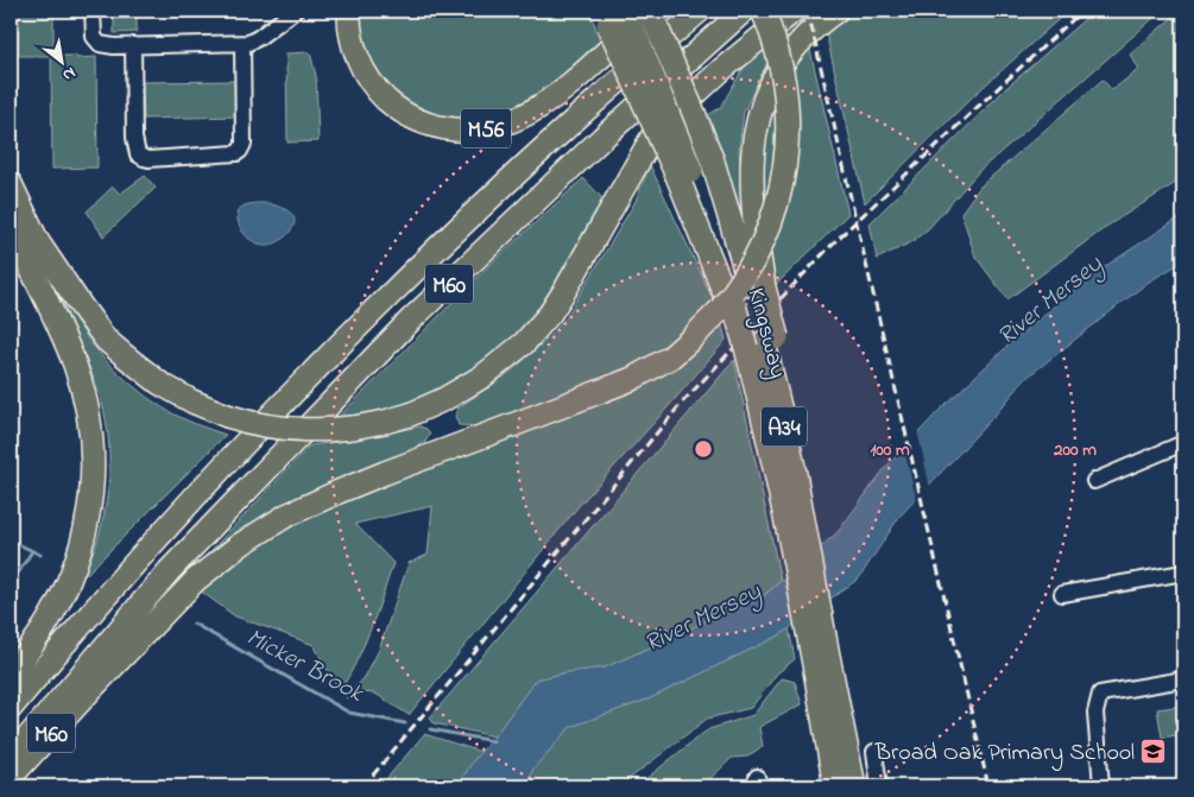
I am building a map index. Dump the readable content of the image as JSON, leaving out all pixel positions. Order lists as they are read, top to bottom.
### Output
{
  "streets": {
    "highway": [
      "M56",
      "M60",
      "Kingsway",
      "A34"
    ]
  },
  "crossings": [
    ["M56", "Kingsway"]
  ],
  "water": ["River Mersey", "Micker Brook"],
  "places": {
    "school or university": ["Broad Oak Primary School"]
  },
  "north": "bottom right",
  "rings": ["100 m", "200 m"]
}
